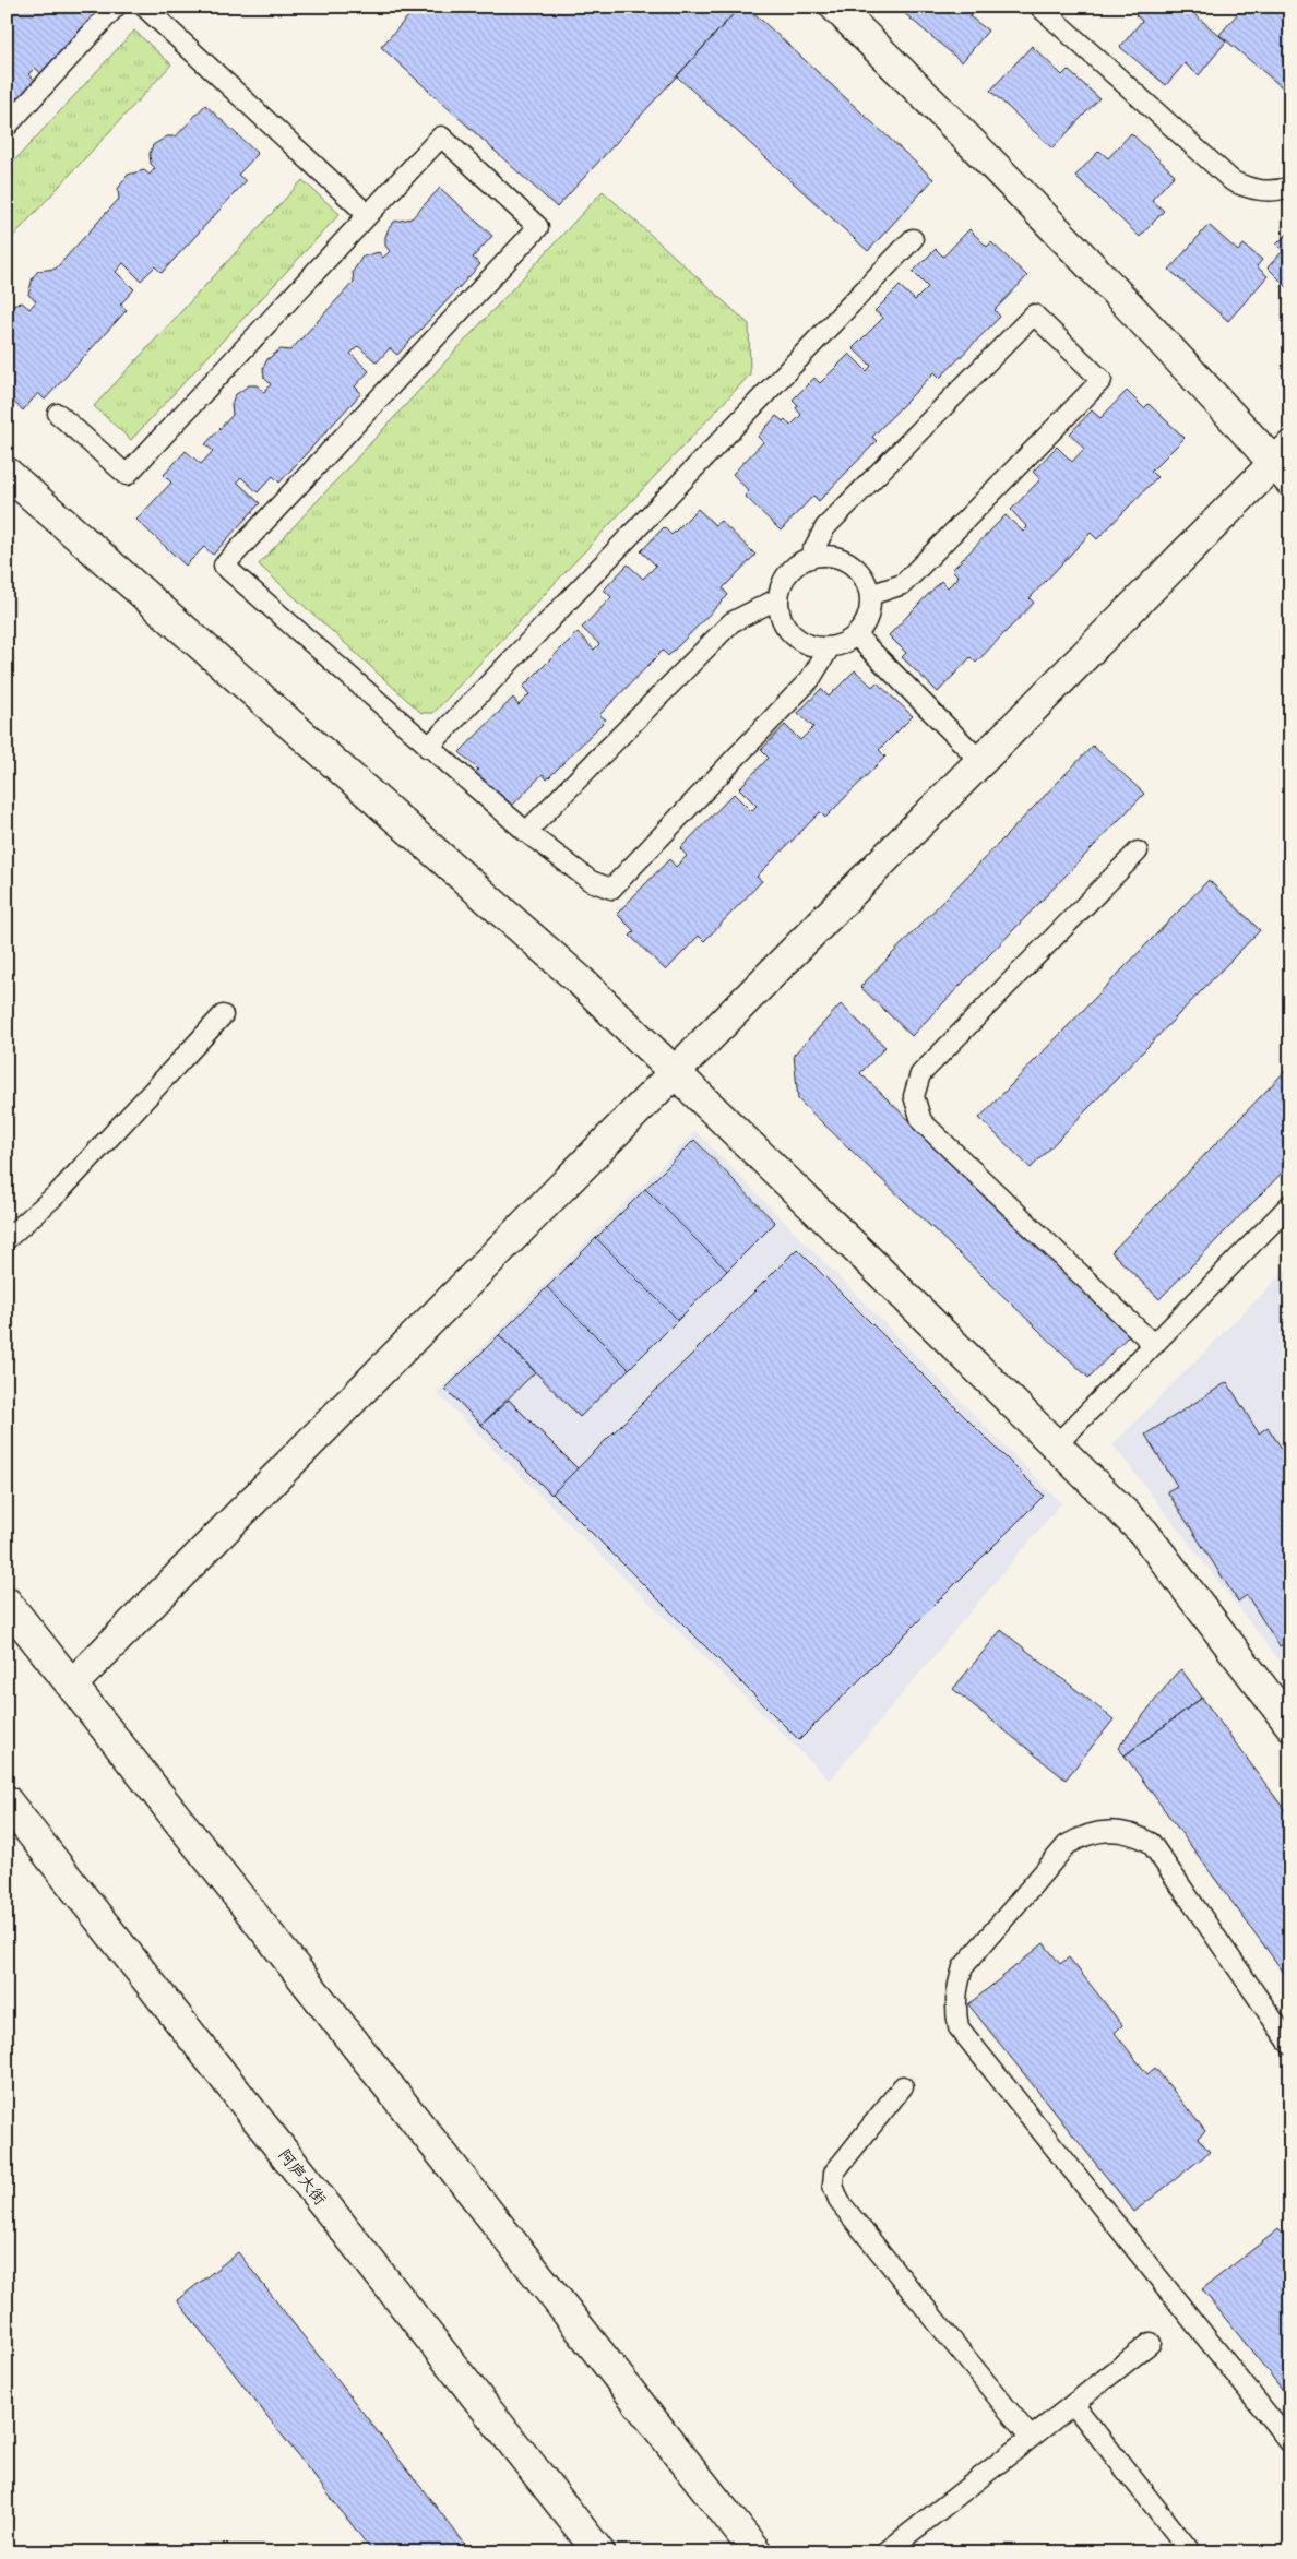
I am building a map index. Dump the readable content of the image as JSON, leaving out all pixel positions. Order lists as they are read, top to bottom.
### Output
{
  "streets": {
    "main road": ["阿庐大街"]
  }
}
